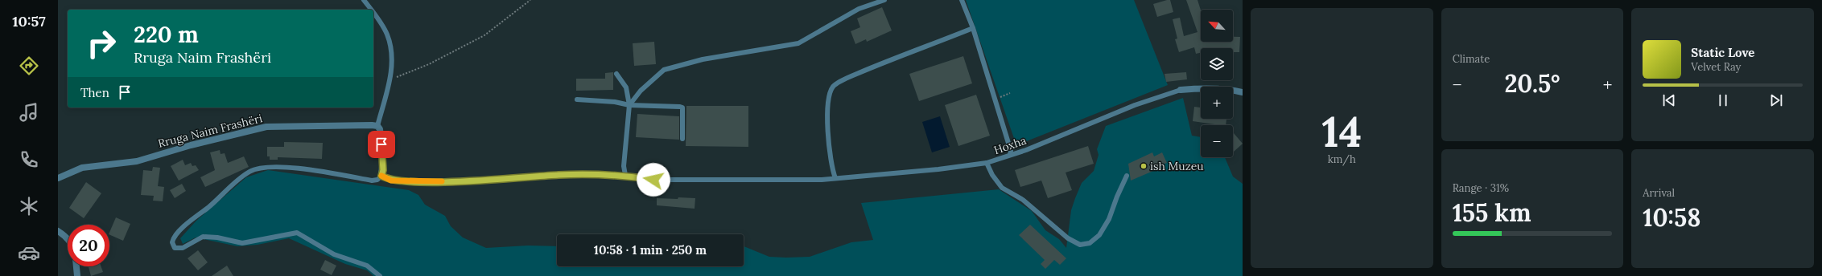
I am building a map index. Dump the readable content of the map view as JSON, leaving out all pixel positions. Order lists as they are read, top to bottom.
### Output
{
  "streets": {
    "street": ["Rruga Naim Frashëri"],
    "lane": ["Hoxha"]
  },
  "places": ["ish Muzeu"],
  "north": "top left",
  "page": {
    "tabs": "10:57",
    "tile": [
      ["14", "km/h"],
      "Climate",
      ["Range · 31%", "155 km"],
      ["Arrival", "10:58"]
    ],
    "map_buttons": ["+", "−"],
    "turn": ["220 m", "Rruga Naim Frashëri"],
    "song": ["Static Love", "Velvet Ray"],
    "heat": ["−", "20.5°", "+"],
    "then": "Then",
    "limit": "20",
    "trip": "10:58 · 1 min · 250 m"
  }
}
